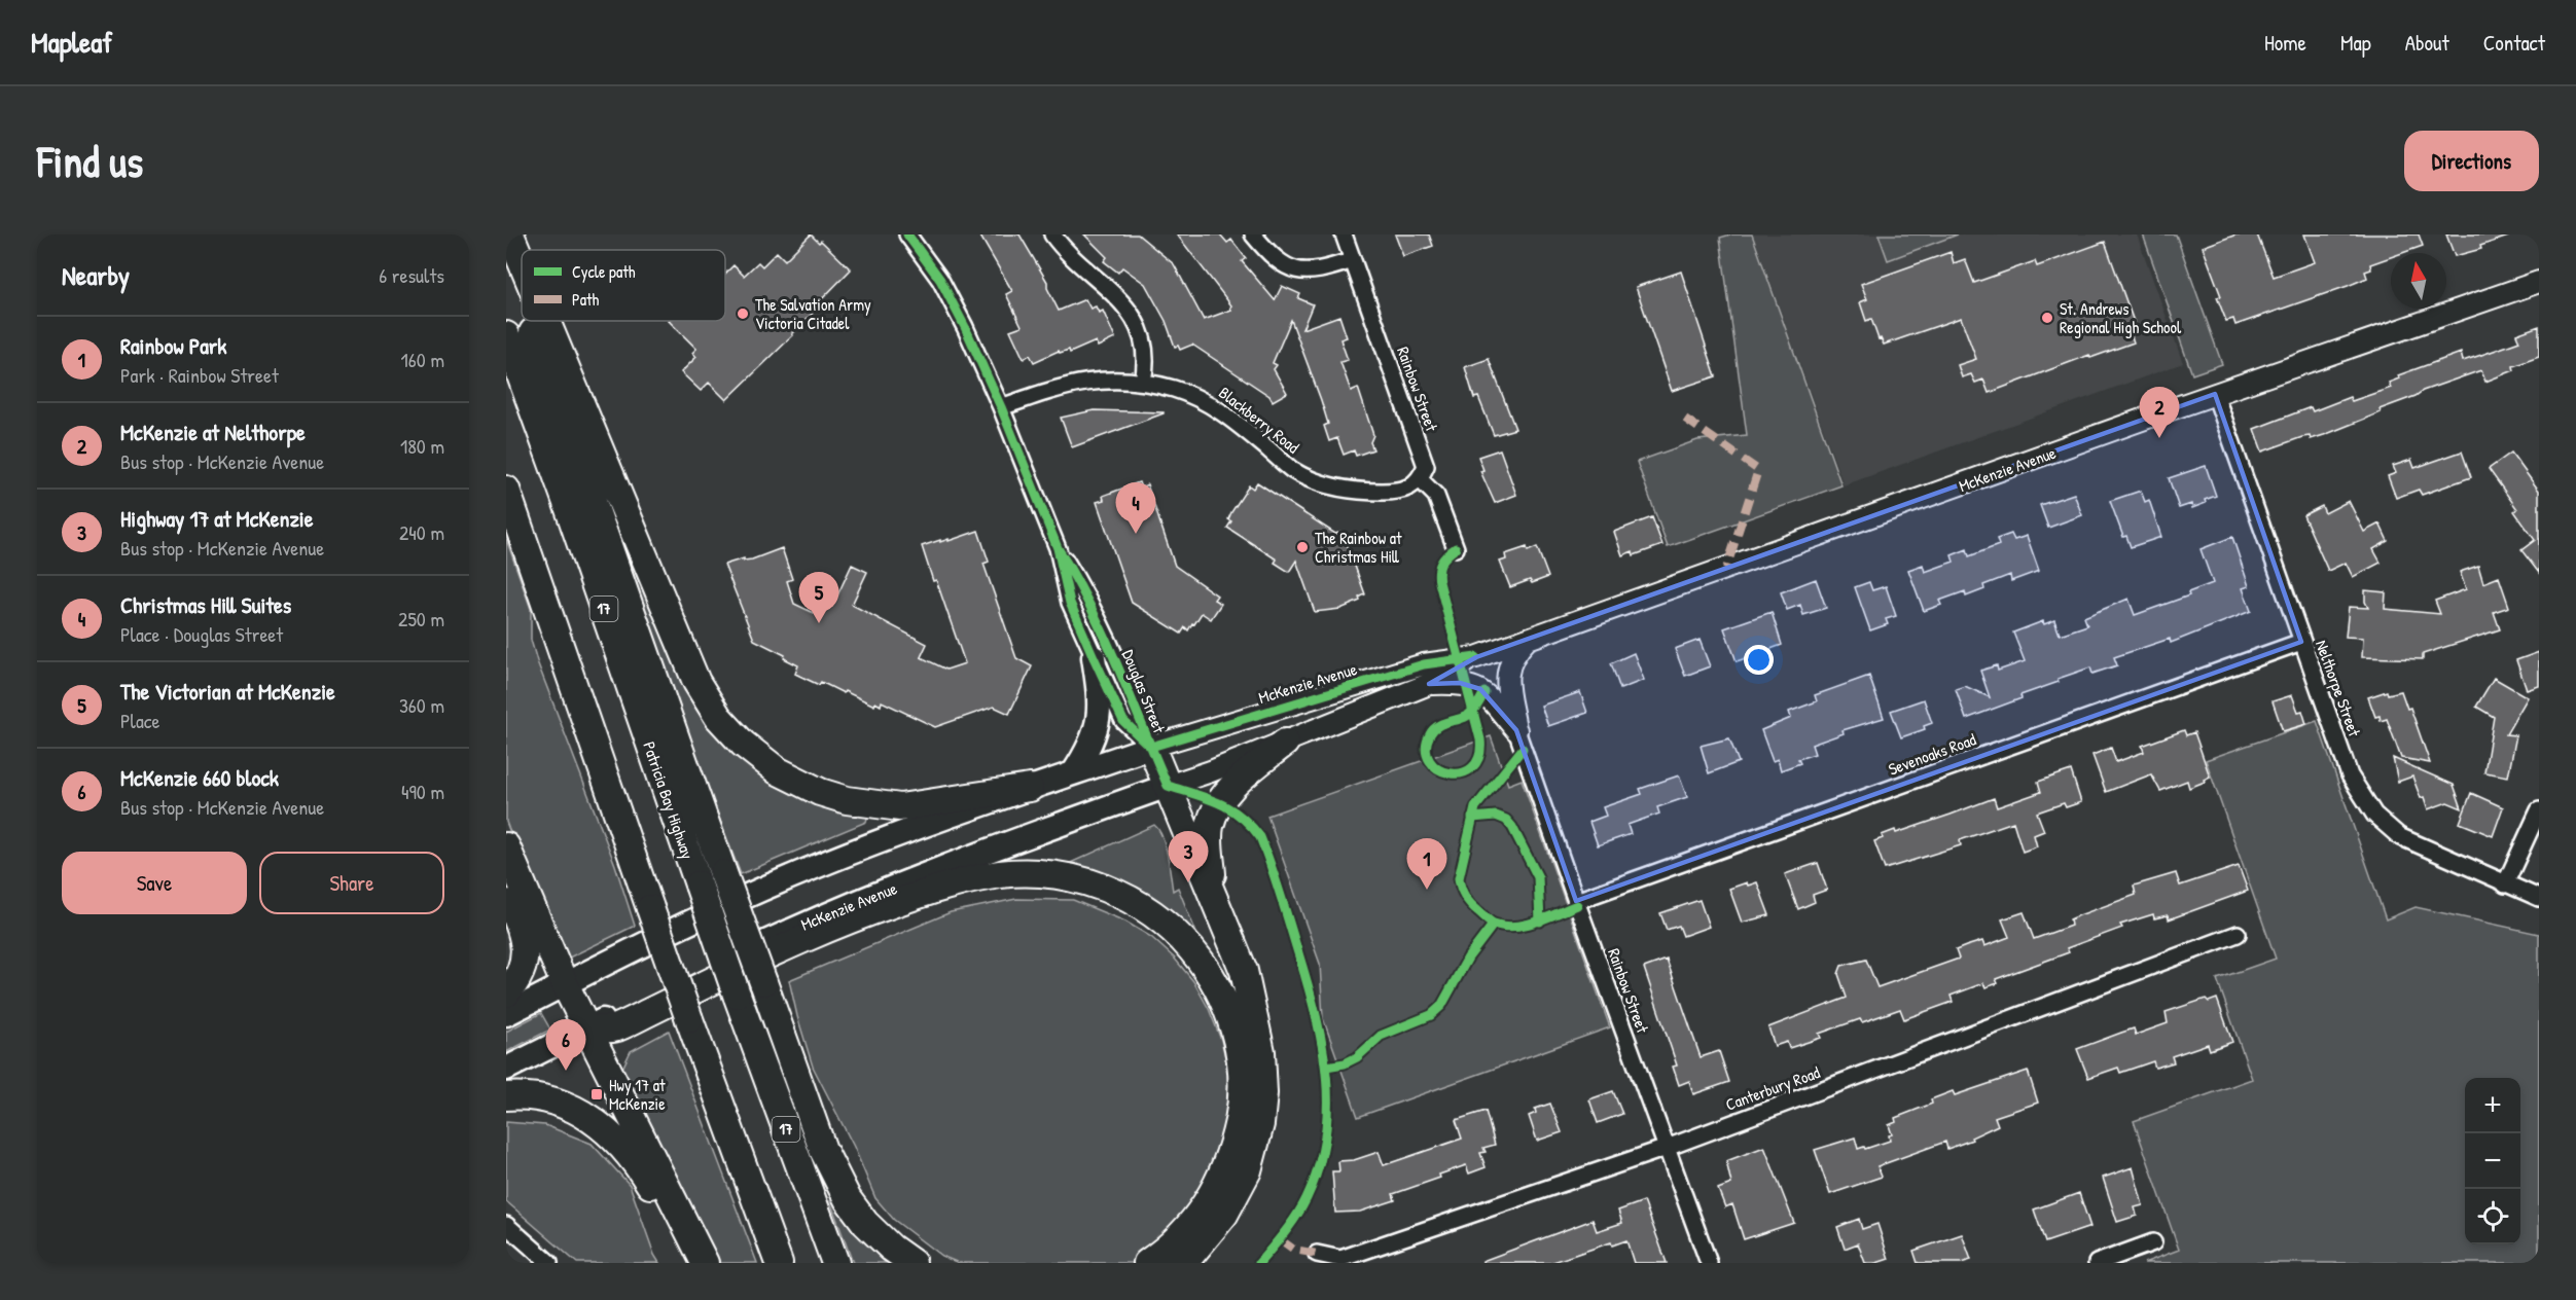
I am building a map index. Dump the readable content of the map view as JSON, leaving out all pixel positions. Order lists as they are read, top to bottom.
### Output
{
  "streets": {
    "highway": ["17", "Patricia Bay Highway"],
    "main road": ["McKenzie Avenue"],
    "street": [
      "Rainbow Street",
      "Blackberry Road",
      "Nelthorpe Street",
      "Douglas Street",
      "Sevenoaks Road",
      "Canterbury Road"
    ]
  },
  "crossings": [
    ["Rainbow Street", "Blackberry Road"],
    ["Rainbow Street", "Sevenoaks Road"],
    ["Rainbow Street", "Canterbury Road"],
    ["Blackberry Road", "Douglas Street"],
    ["McKenzie Avenue", "Nelthorpe Street"],
    ["McKenzie Avenue", "Douglas Street"],
    ["Nelthorpe Street", "Sevenoaks Road"]
  ],
  "places": {
    "other": ["The Salvation Army Victoria Citadel", "St. Andrews Regional High School", "The Rainbow at Christmas Hill"],
    "transit": ["Hwy 17 at McKenzie"]
  },
  "legend": ["Cycle path", "Path"],
  "north": "top",
  "page": {
    "header": "Mapleaf",
    "nav": [
      "Home",
      "Map",
      "About",
      "Contact"
    ],
    "buttons": [
      "Directions",
      ["Save", "Share"]
    ],
    "title": "Find us",
    "heading": ["Nearby", "6 results"],
    "list": [
      {
        "mark": "1",
        "name": "Rainbow Park",
        "note": "Park · Rainbow Street",
        "value": "160 m"
      },
      {
        "mark": "2",
        "name": "McKenzie at Nelthorpe",
        "note": "Bus stop · McKenzie Avenue",
        "value": "180 m"
      },
      {
        "mark": "3",
        "name": "Highway 17 at McKenzie",
        "note": "Bus stop · McKenzie Avenue",
        "value": "240 m"
      },
      {
        "mark": "4",
        "name": "Christmas Hill Suites",
        "note": "Place · Douglas Street",
        "value": "250 m"
      },
      {
        "mark": "5",
        "name": "The Victorian at McKenzie",
        "note": "Place",
        "value": "360 m"
      },
      {
        "mark": "6",
        "name": "McKenzie 660 block",
        "note": "Bus stop · McKenzie Avenue",
        "value": "490 m"
      }
    ],
    "pins": [
      "2",
      "4",
      "5",
      "3",
      "1",
      "6"
    ],
    "map_buttons": ["+", "−"]
  }
}
